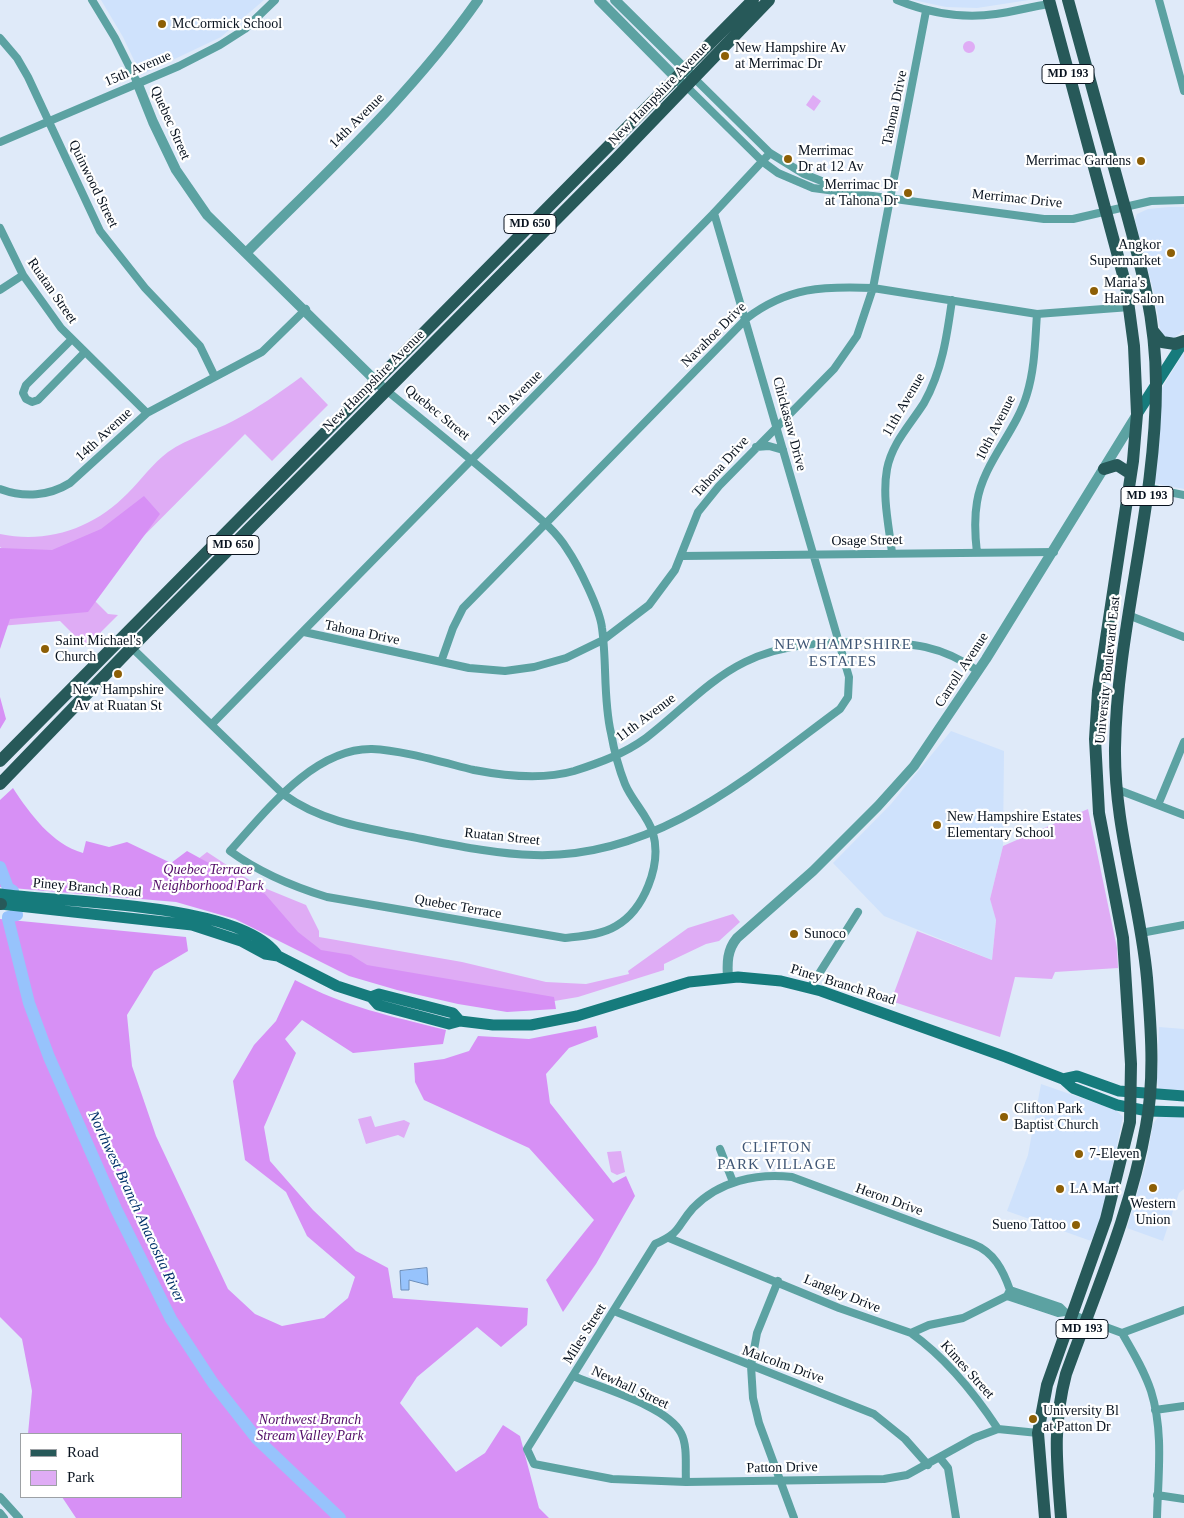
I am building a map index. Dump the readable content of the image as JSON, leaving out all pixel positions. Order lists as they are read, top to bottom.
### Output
{
  "streets": {
    "main road": [
      "MD 193",
      "New Hampshire Avenue",
      "MD 650",
      "Carroll Avenue",
      "University Boulevard East",
      "Piney Branch Road"
    ],
    "street": [
      "15th Avenue",
      "Tahona Drive",
      "14th Avenue",
      "Quebec Street",
      "Quinwood Street",
      "Merrimac Drive",
      "Ruatan Street",
      "Navahoe Drive",
      "12th Avenue",
      "11th Avenue",
      "Chickasaw Drive",
      "10th Avenue",
      "Osage Street",
      "Quebec Terrace",
      "Heron Drive",
      "Langley Drive",
      "Miles Street",
      "Malcolm Drive",
      "Kimes Street",
      "Newhall Street",
      "Patton Drive"
    ]
  },
  "crossings": [
    ["15th Avenue", "Quebec Street"],
    ["15th Avenue", "Quinwood Street"],
    ["MD 193", "Merrimac Drive"],
    ["MD 193", "Navahoe Drive"],
    ["MD 193", "Carroll Avenue"],
    ["MD 193", "University Boulevard East"],
    ["New Hampshire Avenue", "Quebec Street"],
    ["New Hampshire Avenue", "Merrimac Drive"],
    ["New Hampshire Avenue", "Ruatan Street"],
    ["Tahona Drive", "Quebec Street"],
    ["Tahona Drive", "Merrimac Drive"],
    ["Tahona Drive", "Navahoe Drive"],
    ["Tahona Drive", "12th Avenue"],
    ["Tahona Drive", "Chickasaw Drive"],
    ["Tahona Drive", "Osage Street"],
    ["14th Avenue", "Quebec Street"],
    ["14th Avenue", "Quinwood Street"],
    ["14th Avenue", "Ruatan Street"],
    ["Quebec Street", "Ruatan Street"],
    ["Quebec Street", "Navahoe Drive"],
    ["Quebec Street", "12th Avenue"],
    ["Quebec Street", "11th Avenue"],
    ["Quebec Street", "Quebec Terrace"],
    ["Merrimac Drive", "12th Avenue"],
    ["Merrimac Drive", "University Boulevard East"],
    ["Ruatan Street", "12th Avenue"],
    ["Ruatan Street", "11th Avenue"],
    ["Ruatan Street", "Chickasaw Drive"],
    ["Ruatan Street", "Quebec Terrace"],
    ["Navahoe Drive", "11th Avenue"],
    ["Navahoe Drive", "Chickasaw Drive"],
    ["Navahoe Drive", "10th Avenue"],
    ["12th Avenue", "Chickasaw Drive"],
    ["11th Avenue", "Chickasaw Drive"],
    ["11th Avenue", "Osage Street"],
    ["11th Avenue", "Carroll Avenue"],
    ["11th Avenue", "Quebec Terrace"],
    ["Chickasaw Drive", "Osage Street"],
    ["10th Avenue", "Osage Street"],
    ["Osage Street", "Carroll Avenue"],
    ["Carroll Avenue", "University Boulevard East"],
    ["Carroll Avenue", "Piney Branch Road"],
    ["University Boulevard East", "Piney Branch Road"],
    ["University Boulevard East", "Patton Drive"],
    ["Heron Drive", "Langley Drive"],
    ["Heron Drive", "Miles Street"],
    ["Langley Drive", "Miles Street"],
    ["Langley Drive", "Kimes Street"],
    ["Miles Street", "Malcolm Drive"],
    ["Miles Street", "Newhall Street"],
    ["Miles Street", "Patton Drive"],
    ["Malcolm Drive", "Patton Drive"],
    ["Kimes Street", "Patton Drive"],
    ["Newhall Street", "Patton Drive"]
  ],
  "districts": ["NEW HAMPSHIRE ESTATES", "CLIFTON PARK VILLAGE"],
  "water": ["Northwest Branch Anacostia River"],
  "parks": ["Quebec Terrace Neighborhood Park", "Northwest Branch Stream Valley Park"],
  "places": [
    "McCormick School",
    "New Hampshire Av at Merrimac Dr",
    "Merrimac Dr at 12 Av",
    "Merrimac Gardens",
    "Merrimac Dr at Tahona Dr",
    "Angkor Supermarket",
    "Maria's Hair Salon",
    "Saint Michael's Church",
    "New Hampshire Av at Ruatan St",
    "New Hampshire Estates Elementary School",
    "Sunoco",
    "Clifton Park Baptist Church",
    "7-Eleven",
    "Western Union",
    "LA Mart",
    "Sueno Tattoo",
    "University Bl at Patton Dr"
  ],
  "legend": ["Road", "Park"]
}
